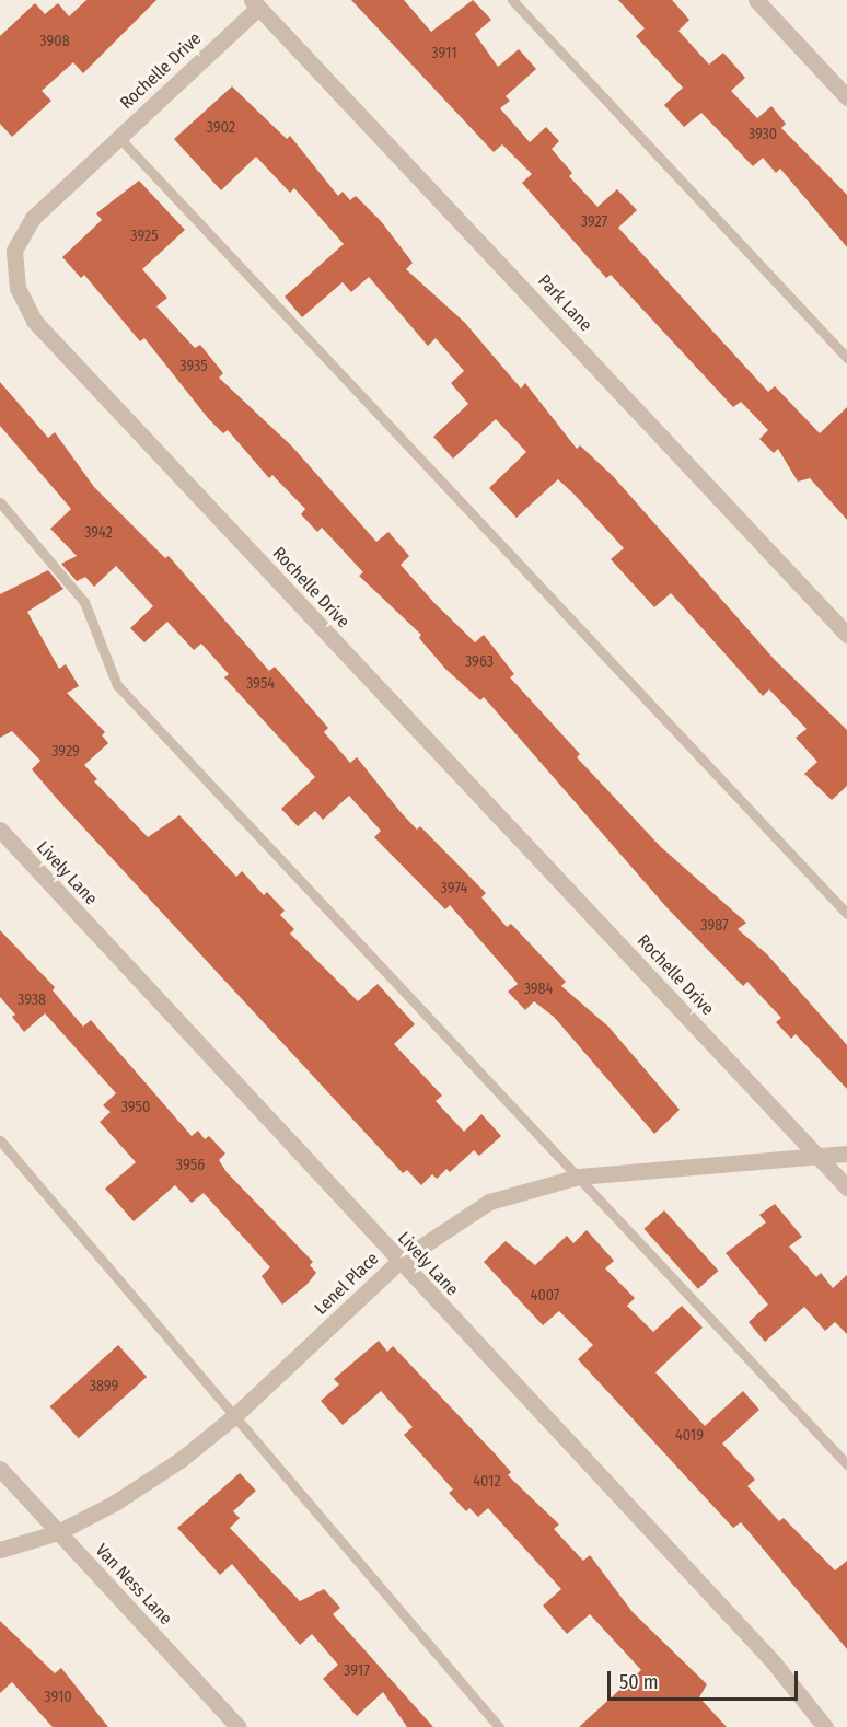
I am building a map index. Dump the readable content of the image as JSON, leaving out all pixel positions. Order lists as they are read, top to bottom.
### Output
{
  "streets": {
    "street": [
      "Rochelle Drive",
      "Park Lane",
      "Lively Lane",
      "Lenel Place",
      "Van Ness Lane"
    ]
  },
  "crossings": [
    ["Rochelle Drive", "Park Lane"],
    ["Rochelle Drive", "Lenel Place"],
    ["Lively Lane", "Lenel Place"],
    ["Lenel Place", "Van Ness Lane"]
  ],
  "house_numbers": [
    "3908",
    "3911",
    "3902",
    "3930",
    "3927",
    "3925",
    "3935",
    "3942",
    "3963",
    "3954",
    "3929",
    "3974",
    "3987",
    "3984",
    "3938",
    "3950",
    "3956",
    "4007",
    "3899",
    "4019",
    "4012",
    "3917",
    "3910"
  ],
  "scale_bar": "50 m"
}
